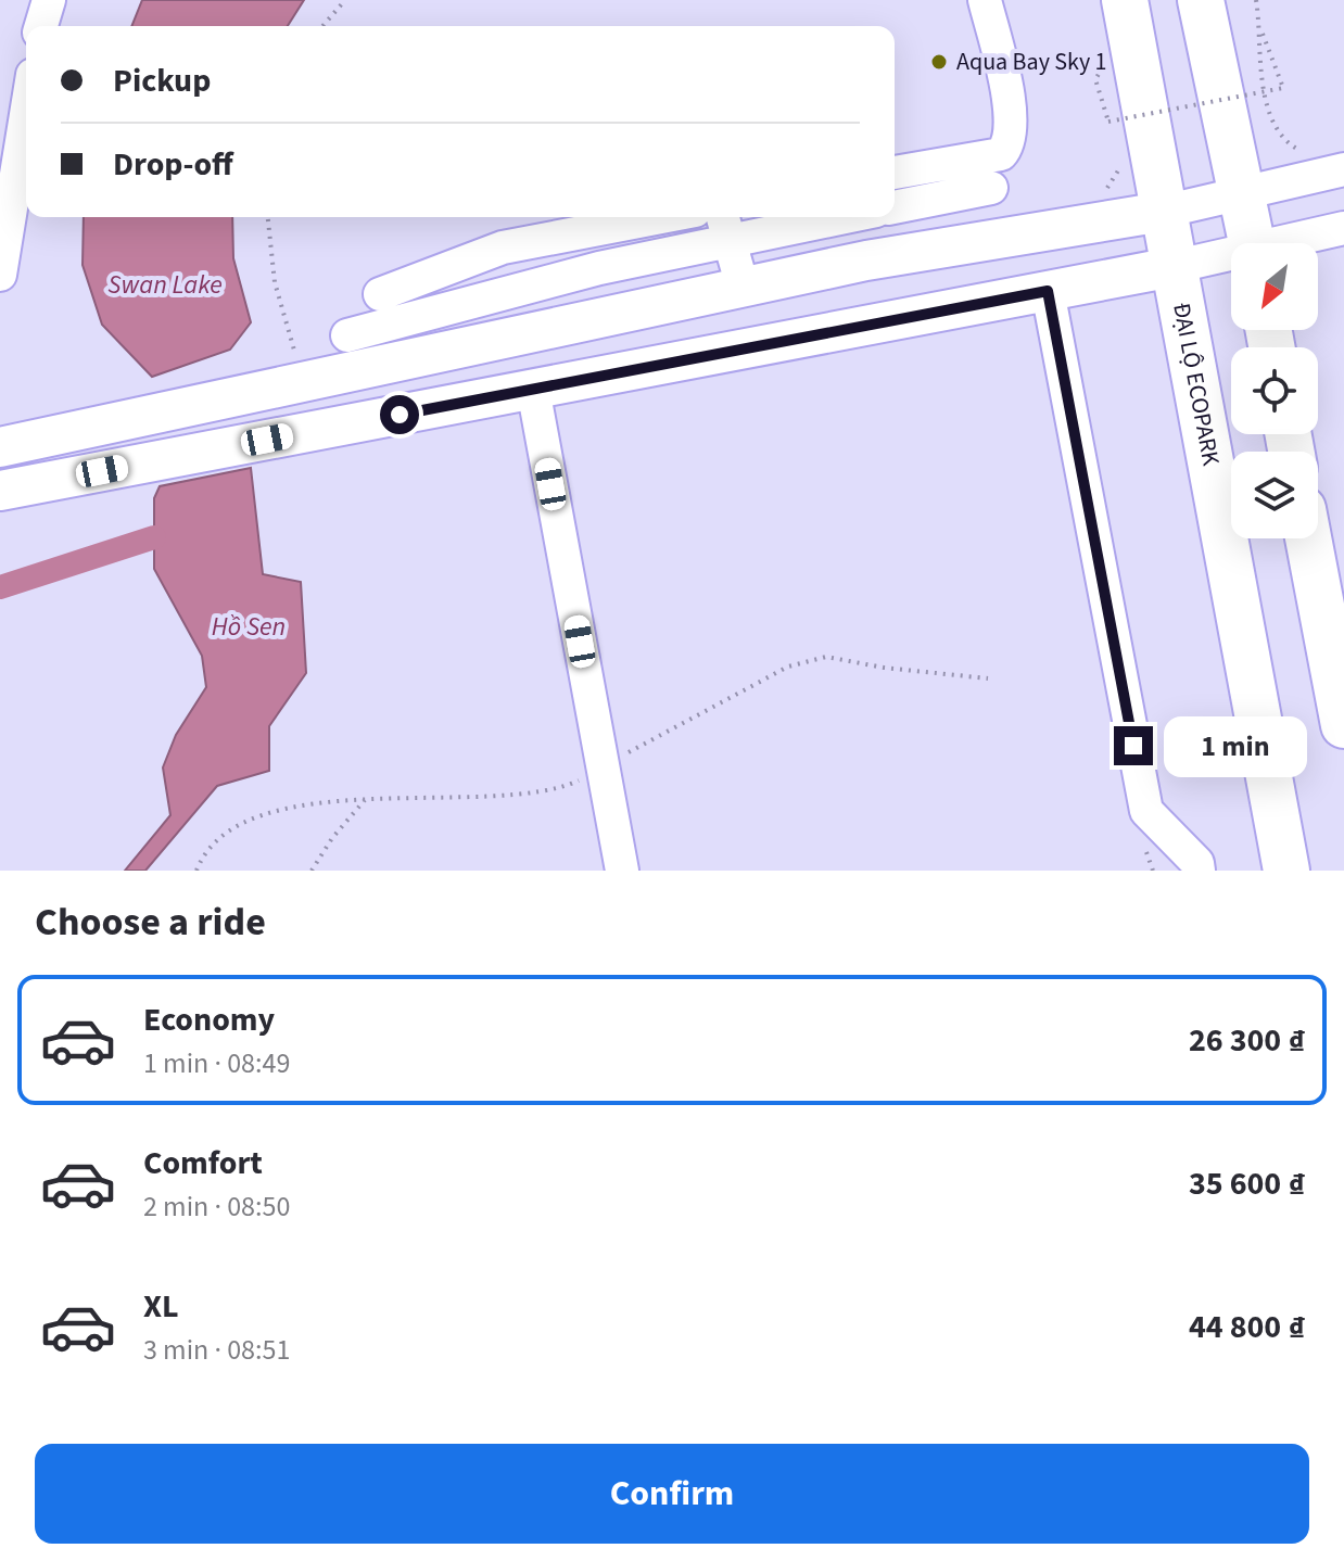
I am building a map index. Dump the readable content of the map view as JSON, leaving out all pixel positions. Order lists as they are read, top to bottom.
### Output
{
  "streets": {
    "highway": ["ĐẠI LỘ ECOPARK"]
  },
  "water": ["Swan Lake", "Hồ Sen"],
  "places": ["Aqua Bay Sky 1"],
  "north": "bottom left",
  "page": {
    "banner": ["Pickup", "Drop-off"],
    "bubble": "1 min",
    "heading": "Choose a ride",
    "list": [
      {
        "name": "Economy",
        "note": "1 min · 08:49",
        "value": "26 300 ₫"
      },
      {
        "name": "Comfort",
        "note": "2 min · 08:50",
        "value": "35 600 ₫"
      },
      {
        "name": "XL",
        "note": "3 min · 08:51",
        "value": "44 800 ₫"
      }
    ],
    "buttons": "Confirm"
  }
}
